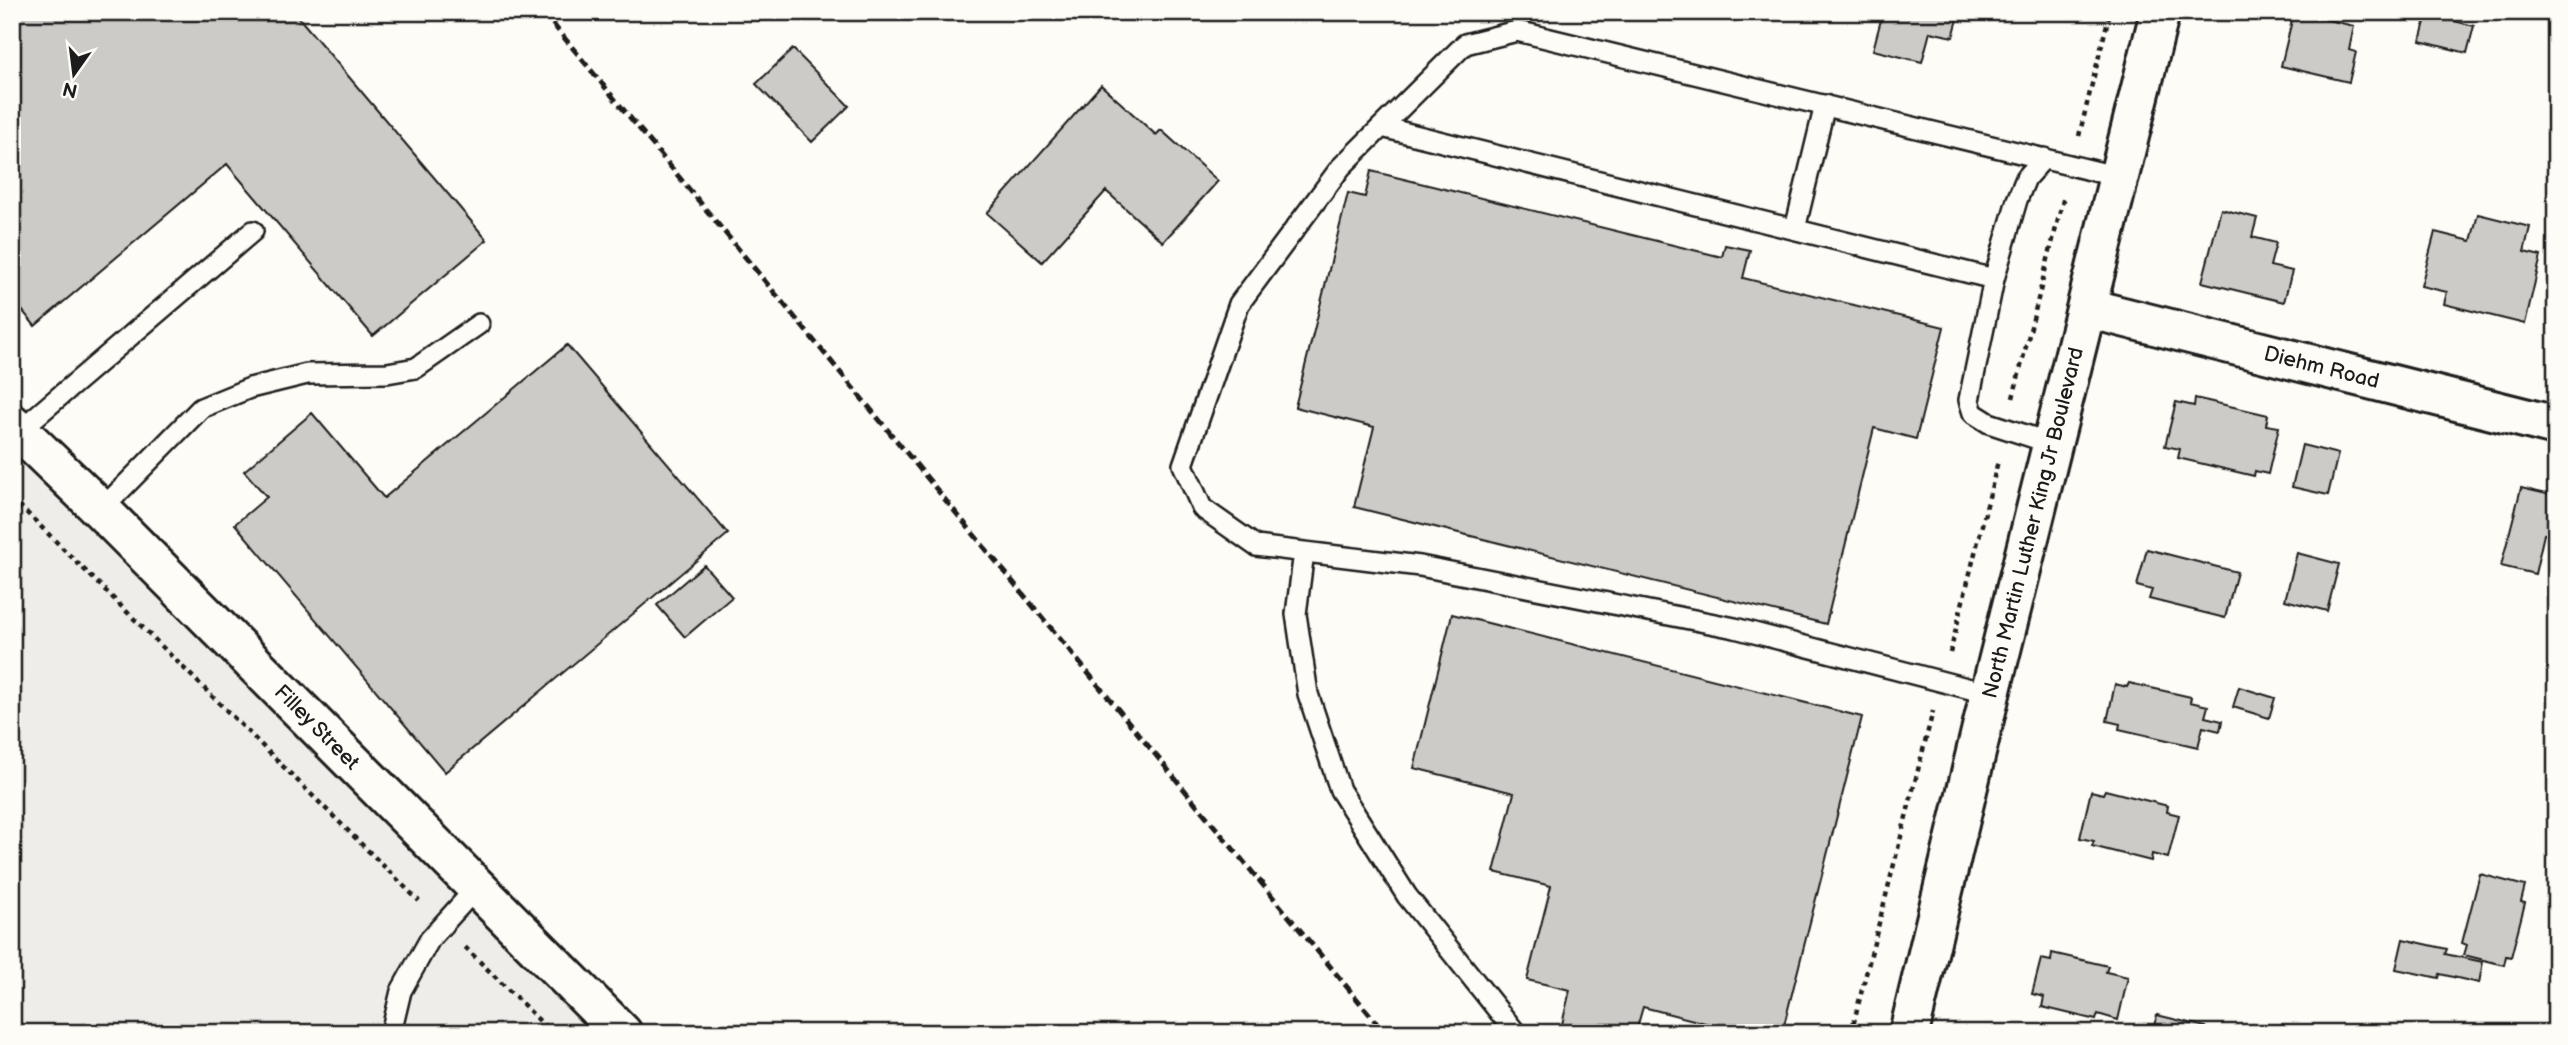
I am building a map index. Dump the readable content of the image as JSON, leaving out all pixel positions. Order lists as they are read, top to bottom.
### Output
{
  "streets": {
    "street": ["Diehm Road", "North Martin Luther King Jr Boulevard", "Filley Street"]
  },
  "crossings": [
    ["Diehm Road", "North Martin Luther King Jr Boulevard"]
  ],
  "north": "bottom"
}
